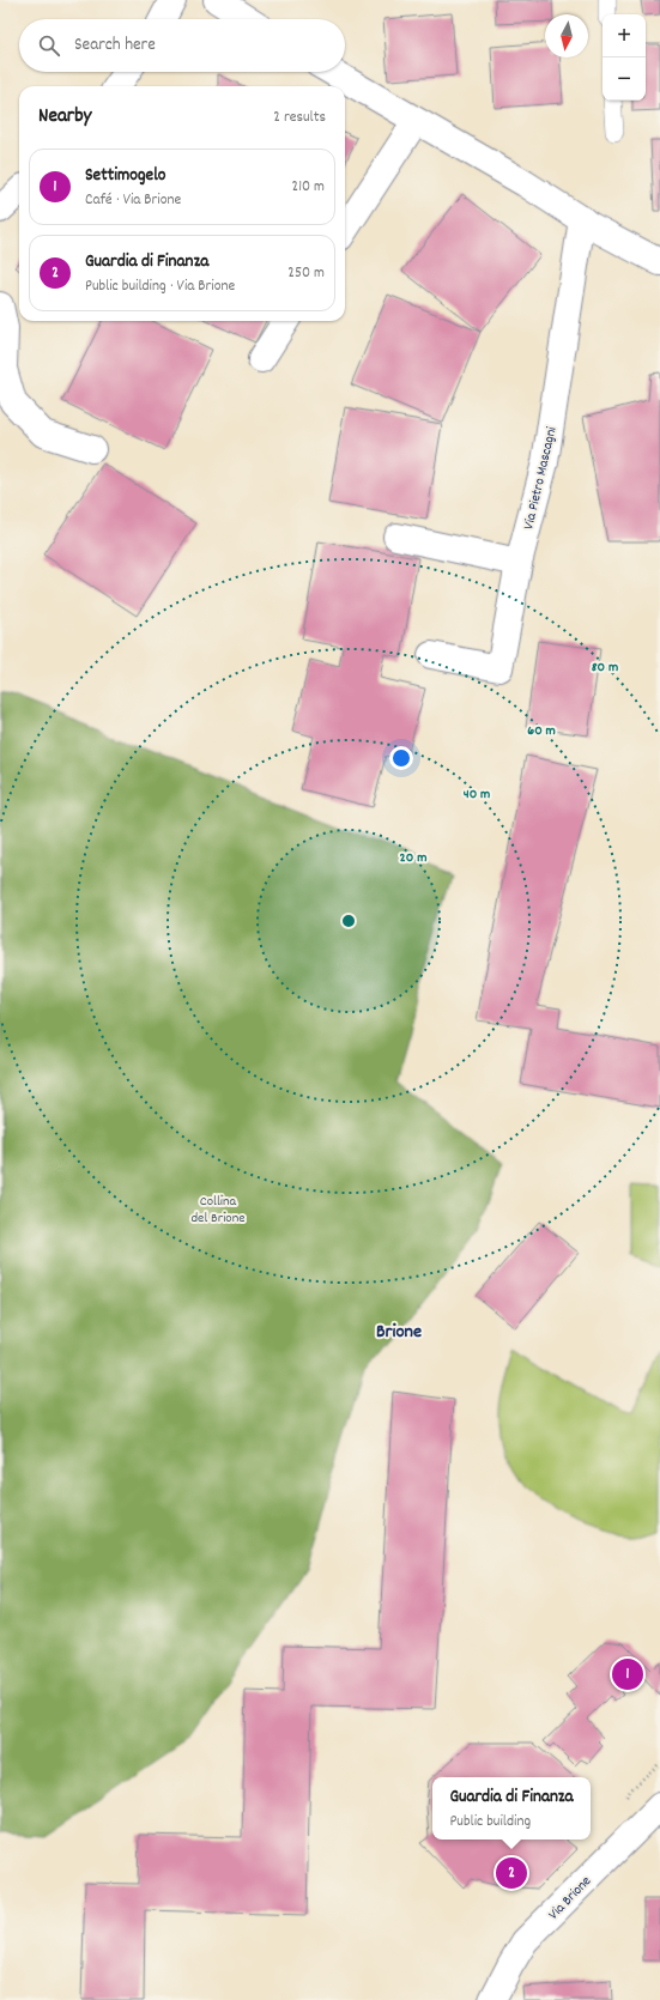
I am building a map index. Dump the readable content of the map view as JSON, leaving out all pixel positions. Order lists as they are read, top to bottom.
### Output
{
  "streets": {
    "street": ["Via Pietro Mascagni", "Via Brione"]
  },
  "districts": ["Brione"],
  "parks": ["Collina del Brione"],
  "north": "bottom",
  "page": {
    "map_buttons": ["+", "−"],
    "search": "Search here",
    "heading": ["Nearby", "2 results"],
    "list": [
      {
        "mark": "1",
        "name": "Settimogelo",
        "note": "Café · Via Brione",
        "value": "210 m"
      },
      {
        "mark": "2",
        "name": "Guardia di Finanza",
        "note": "Public building · Via Brione",
        "value": "250 m"
      }
    ],
    "pins": ["1", "2"],
    "popup": ["Guardia di Finanza", "Public building"]
  },
  "rings": [
    "80 m",
    "60 m",
    "40 m",
    "20 m"
  ]
}
